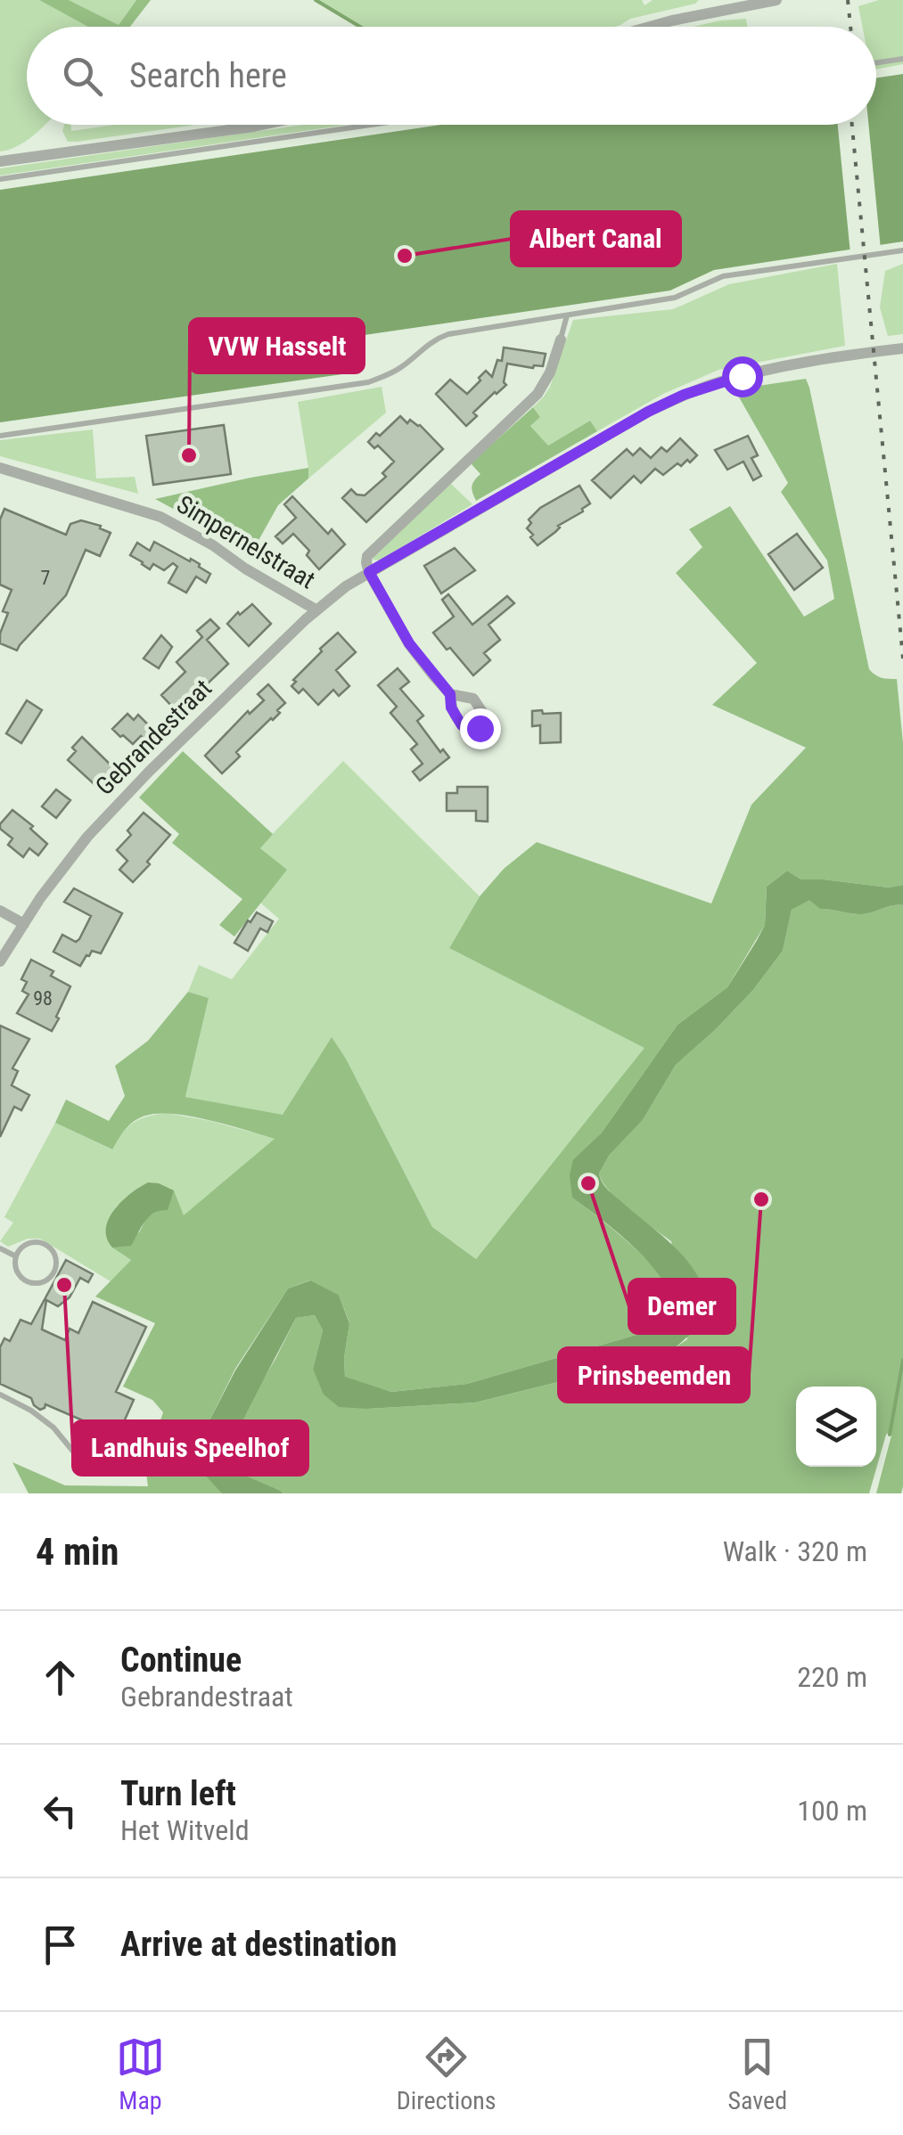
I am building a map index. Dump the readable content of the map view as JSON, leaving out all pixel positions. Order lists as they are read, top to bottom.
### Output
{
  "streets": {
    "street": ["Simpernelstraat", "Gebrandestraat"]
  },
  "crossings": [
    ["Simpernelstraat", "Gebrandestraat"]
  ],
  "places": [
    "Albert Canal",
    "VVW Hasselt",
    "Demer",
    "Prinsbeemden",
    "Landhuis Speelhof"
  ],
  "house_numbers": ["7", "98"],
  "page": {
    "search": "Search here",
    "heading": ["4 min", "Walk · 320 m"],
    "list": [
      ["Continue", "Gebrandestraat", "220 m"],
      ["Turn left", "Het Witveld", "100 m"],
      "Arrive at destination"
    ],
    "nav": ["Map", "Directions", "Saved"]
  }
}
